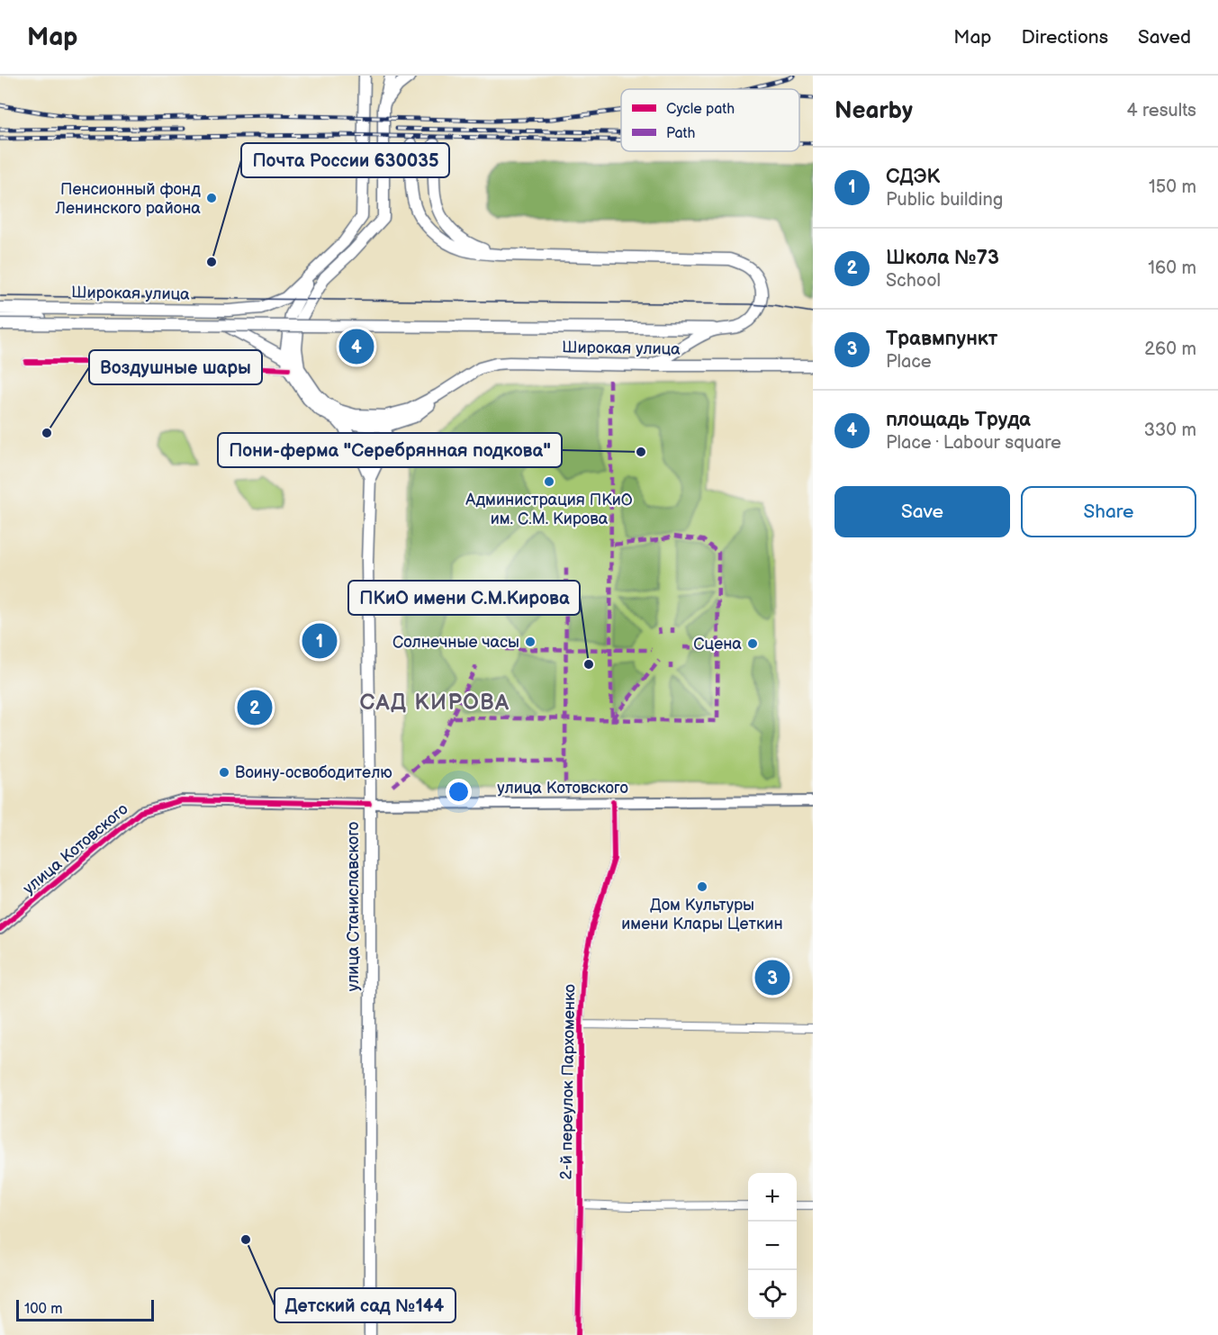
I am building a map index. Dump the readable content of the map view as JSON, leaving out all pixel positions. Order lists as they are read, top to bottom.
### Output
{
  "streets": {
    "main road": ["Широкая улица", "улица Котовского", "улица Станиславского"],
    "street": ["2-й переулок Пархоменко"]
  },
  "crossings": [
    ["улица Котовского", "улица Станиславского"],
    ["улица Котовского", "2-й переулок Пархоменко"]
  ],
  "districts": ["САД КИРОВА"],
  "places": [
    "Пенсионный фонд Ленинского района",
    "Почта России 630035",
    "Воздушные шары",
    "Пони-ферма \"Серебрянная подкова\"",
    "Администрация ПКиО им. С.М. Кирова",
    "Солнечные часы",
    "Сцена",
    "ПКиО имени С.М.Кирова",
    "Воину-освободителю",
    "Дом Культуры имени Клары Цеткин",
    "Детский сад №144"
  ],
  "legend": ["Cycle path", "Path"],
  "scale_bar": "100 m",
  "page": {
    "header": "Map",
    "nav": ["Map", "Directions", "Saved"],
    "heading": ["Nearby", "4 results"],
    "list": [
      {
        "mark": "1",
        "name": "СДЭК",
        "note": "Public building",
        "value": "150 m"
      },
      {
        "mark": "2",
        "name": "Школа №73",
        "note": "School",
        "value": "160 m"
      },
      {
        "mark": "3",
        "name": "Травмпункт",
        "note": "Place",
        "value": "260 m"
      },
      {
        "mark": "4",
        "name": "площадь Труда",
        "note": "Place · Labour square",
        "value": "330 m"
      }
    ],
    "pins": [
      "4",
      "1",
      "2",
      "3"
    ],
    "buttons": ["Save", "Share"],
    "map_buttons": ["+", "−"],
    "scale": "100 m"
  }
}
